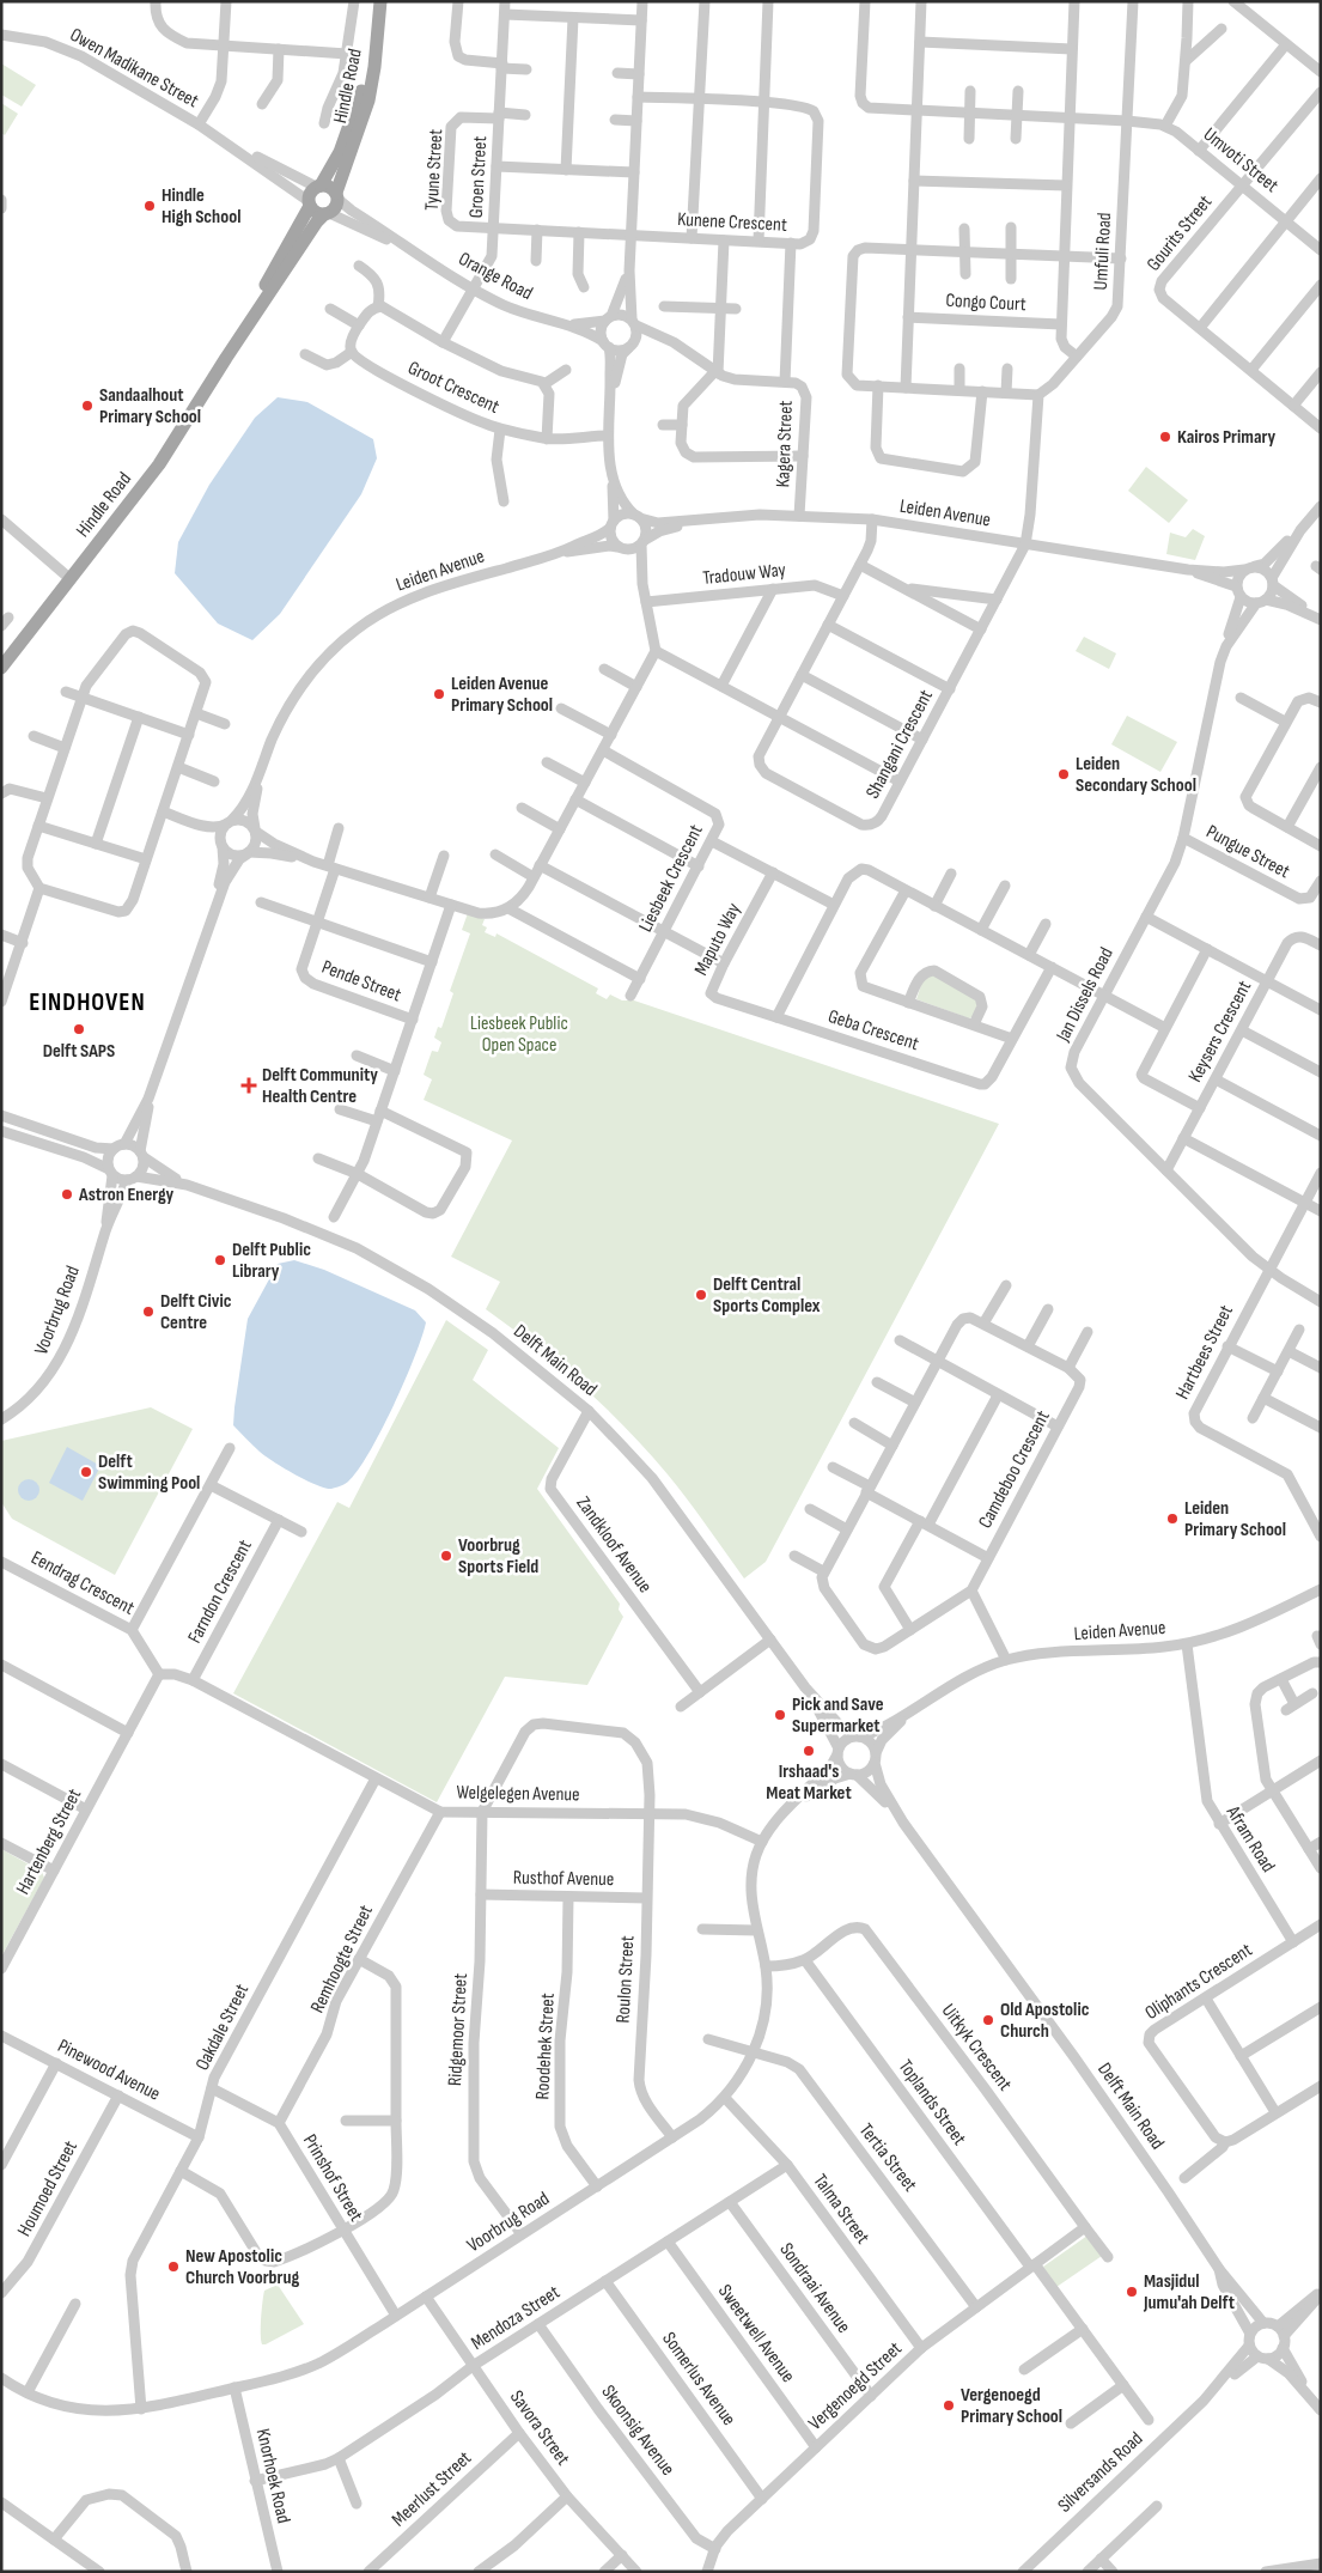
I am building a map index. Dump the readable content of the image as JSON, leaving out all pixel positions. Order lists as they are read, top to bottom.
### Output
{
  "streets": {
    "main road": ["Hindle Road"],
    "street": [
      "Owen Madikane Street",
      "Umvoti Street",
      "Tyune Street",
      "Groen Street",
      "Kunene Crescent",
      "Gourits Street",
      "Umfuli Road",
      "Orange Road",
      "Congo Court",
      "Groot Crescent",
      "Kagera Street",
      "Leiden Avenue",
      "Tradouw Way",
      "Shangani Crescent",
      "Pungue Street",
      "Liesbeek Crescent",
      "Maputo Way",
      "Pende Street",
      "Jan Dissels Road",
      "Geba Crescent",
      "Keysers Crescent",
      "Voorbrug Road",
      "Hartbees Street",
      "Delft Main Road",
      "Camdeboo Crescent",
      "Zandkloof Avenue",
      "Eendrag Crescent",
      "Farndon Crescent",
      "Welgelegen Avenue",
      "Afram Road",
      "Hartenberg Street",
      "Rusthof Avenue",
      "Remhoogte Street",
      "Roulon Street",
      "Oliphants Crescent",
      "Oakdale Street",
      "Ridgemoor Street",
      "Roodehek Street",
      "Uitkyk Crescent",
      "Pinewood Avenue",
      "Toplands Street",
      "Tertia Street",
      "Prinshof Street",
      "Houmoed Street",
      "Talma Street",
      "Sondraai Avenue",
      "Mendoza Street",
      "Sweetwell Avenue",
      "Somerlus Avenue",
      "Vergenoegd Street",
      "Savora Street",
      "Skoonsig Avenue",
      "Silversands Road",
      "Knorhoek Road",
      "Meerlust Street"
    ]
  },
  "crossings": [
    ["Owen Madikane Street", "Hindle Road"],
    ["Owen Madikane Street", "Orange Road"],
    ["Hindle Road", "Orange Road"],
    ["Umvoti Street", "Gourits Street"],
    ["Umvoti Street", "Umfuli Road"],
    ["Tyune Street", "Groen Street"],
    ["Tyune Street", "Kunene Crescent"],
    ["Groen Street", "Kunene Crescent"],
    ["Groen Street", "Orange Road"],
    ["Groen Street", "Groot Crescent"],
    ["Orange Road", "Kagera Street"],
    ["Kagera Street", "Leiden Avenue"],
    ["Leiden Avenue", "Shangani Crescent"],
    ["Leiden Avenue", "Jan Dissels Road"],
    ["Leiden Avenue", "Voorbrug Road"],
    ["Leiden Avenue", "Delft Main Road"],
    ["Leiden Avenue", "Afram Road"],
    ["Tradouw Way", "Shangani Crescent"],
    ["Pungue Street", "Jan Dissels Road"],
    ["Maputo Way", "Geba Crescent"],
    ["Jan Dissels Road", "Keysers Crescent"],
    ["Jan Dissels Road", "Hartbees Street"],
    ["Voorbrug Road", "Delft Main Road"],
    ["Voorbrug Road", "Welgelegen Avenue"],
    ["Voorbrug Road", "Roulon Street"],
    ["Voorbrug Road", "Oakdale Street"],
    ["Voorbrug Road", "Ridgemoor Street"],
    ["Voorbrug Road", "Roodehek Street"],
    ["Voorbrug Road", "Uitkyk Crescent"],
    ["Voorbrug Road", "Tertia Street"],
    ["Voorbrug Road", "Prinshof Street"],
    ["Voorbrug Road", "Talma Street"],
    ["Voorbrug Road", "Savora Street"],
    ["Voorbrug Road", "Knorhoek Road"],
    ["Delft Main Road", "Zandkloof Avenue"],
    ["Delft Main Road", "Silversands Road"],
    ["Eendrag Crescent", "Welgelegen Avenue"],
    ["Eendrag Crescent", "Hartenberg Street"],
    ["Farndon Crescent", "Welgelegen Avenue"],
    ["Welgelegen Avenue", "Hartenberg Street"],
    ["Welgelegen Avenue", "Remhoogte Street"],
    ["Welgelegen Avenue", "Roulon Street"],
    ["Welgelegen Avenue", "Oakdale Street"],
    ["Welgelegen Avenue", "Ridgemoor Street"],
    ["Afram Road", "Oliphants Crescent"],
    ["Rusthof Avenue", "Roulon Street"],
    ["Rusthof Avenue", "Ridgemoor Street"],
    ["Rusthof Avenue", "Roodehek Street"],
    ["Remhoogte Street", "Prinshof Street"],
    ["Roulon Street", "Ridgemoor Street"],
    ["Oakdale Street", "Pinewood Avenue"],
    ["Oakdale Street", "Prinshof Street"],
    ["Uitkyk Crescent", "Toplands Street"],
    ["Pinewood Avenue", "Houmoed Street"],
    ["Toplands Street", "Vergenoegd Street"],
    ["Tertia Street", "Vergenoegd Street"],
    ["Talma Street", "Mendoza Street"],
    ["Talma Street", "Vergenoegd Street"],
    ["Sondraai Avenue", "Mendoza Street"],
    ["Sondraai Avenue", "Vergenoegd Street"],
    ["Mendoza Street", "Sweetwell Avenue"],
    ["Mendoza Street", "Somerlus Avenue"],
    ["Mendoza Street", "Savora Street"],
    ["Mendoza Street", "Skoonsig Avenue"],
    ["Mendoza Street", "Knorhoek Road"],
    ["Sweetwell Avenue", "Vergenoegd Street"],
    ["Somerlus Avenue", "Vergenoegd Street"],
    ["Vergenoegd Street", "Skoonsig Avenue"],
    ["Savora Street", "Meerlust Street"]
  ],
  "districts": ["EINDHOVEN"],
  "parks": ["Liesbeek Public Open Space"],
  "places": {
    "other": [
      "Hindle High School",
      "Sandaalhout Primary School",
      "Kairos Primary",
      "Leiden Avenue Primary School",
      "Leiden Secondary School",
      "Delft SAPS",
      "Astron Energy",
      "Delft Public Library",
      "Delft Central Sports Complex",
      "Delft Civic Centre",
      "Delft Swimming Pool",
      "Leiden Primary School",
      "Voorbrug Sports Field",
      "Pick and Save Supermarket",
      "Irshaad's Meat Market",
      "Old Apostolic Church",
      "New Apostolic Church Voorbrug",
      "Masjidul Jumu'ah Delft",
      "Vergenoegd Primary School"
    ],
    "health": ["Delft Community Health Centre"]
  }
}
